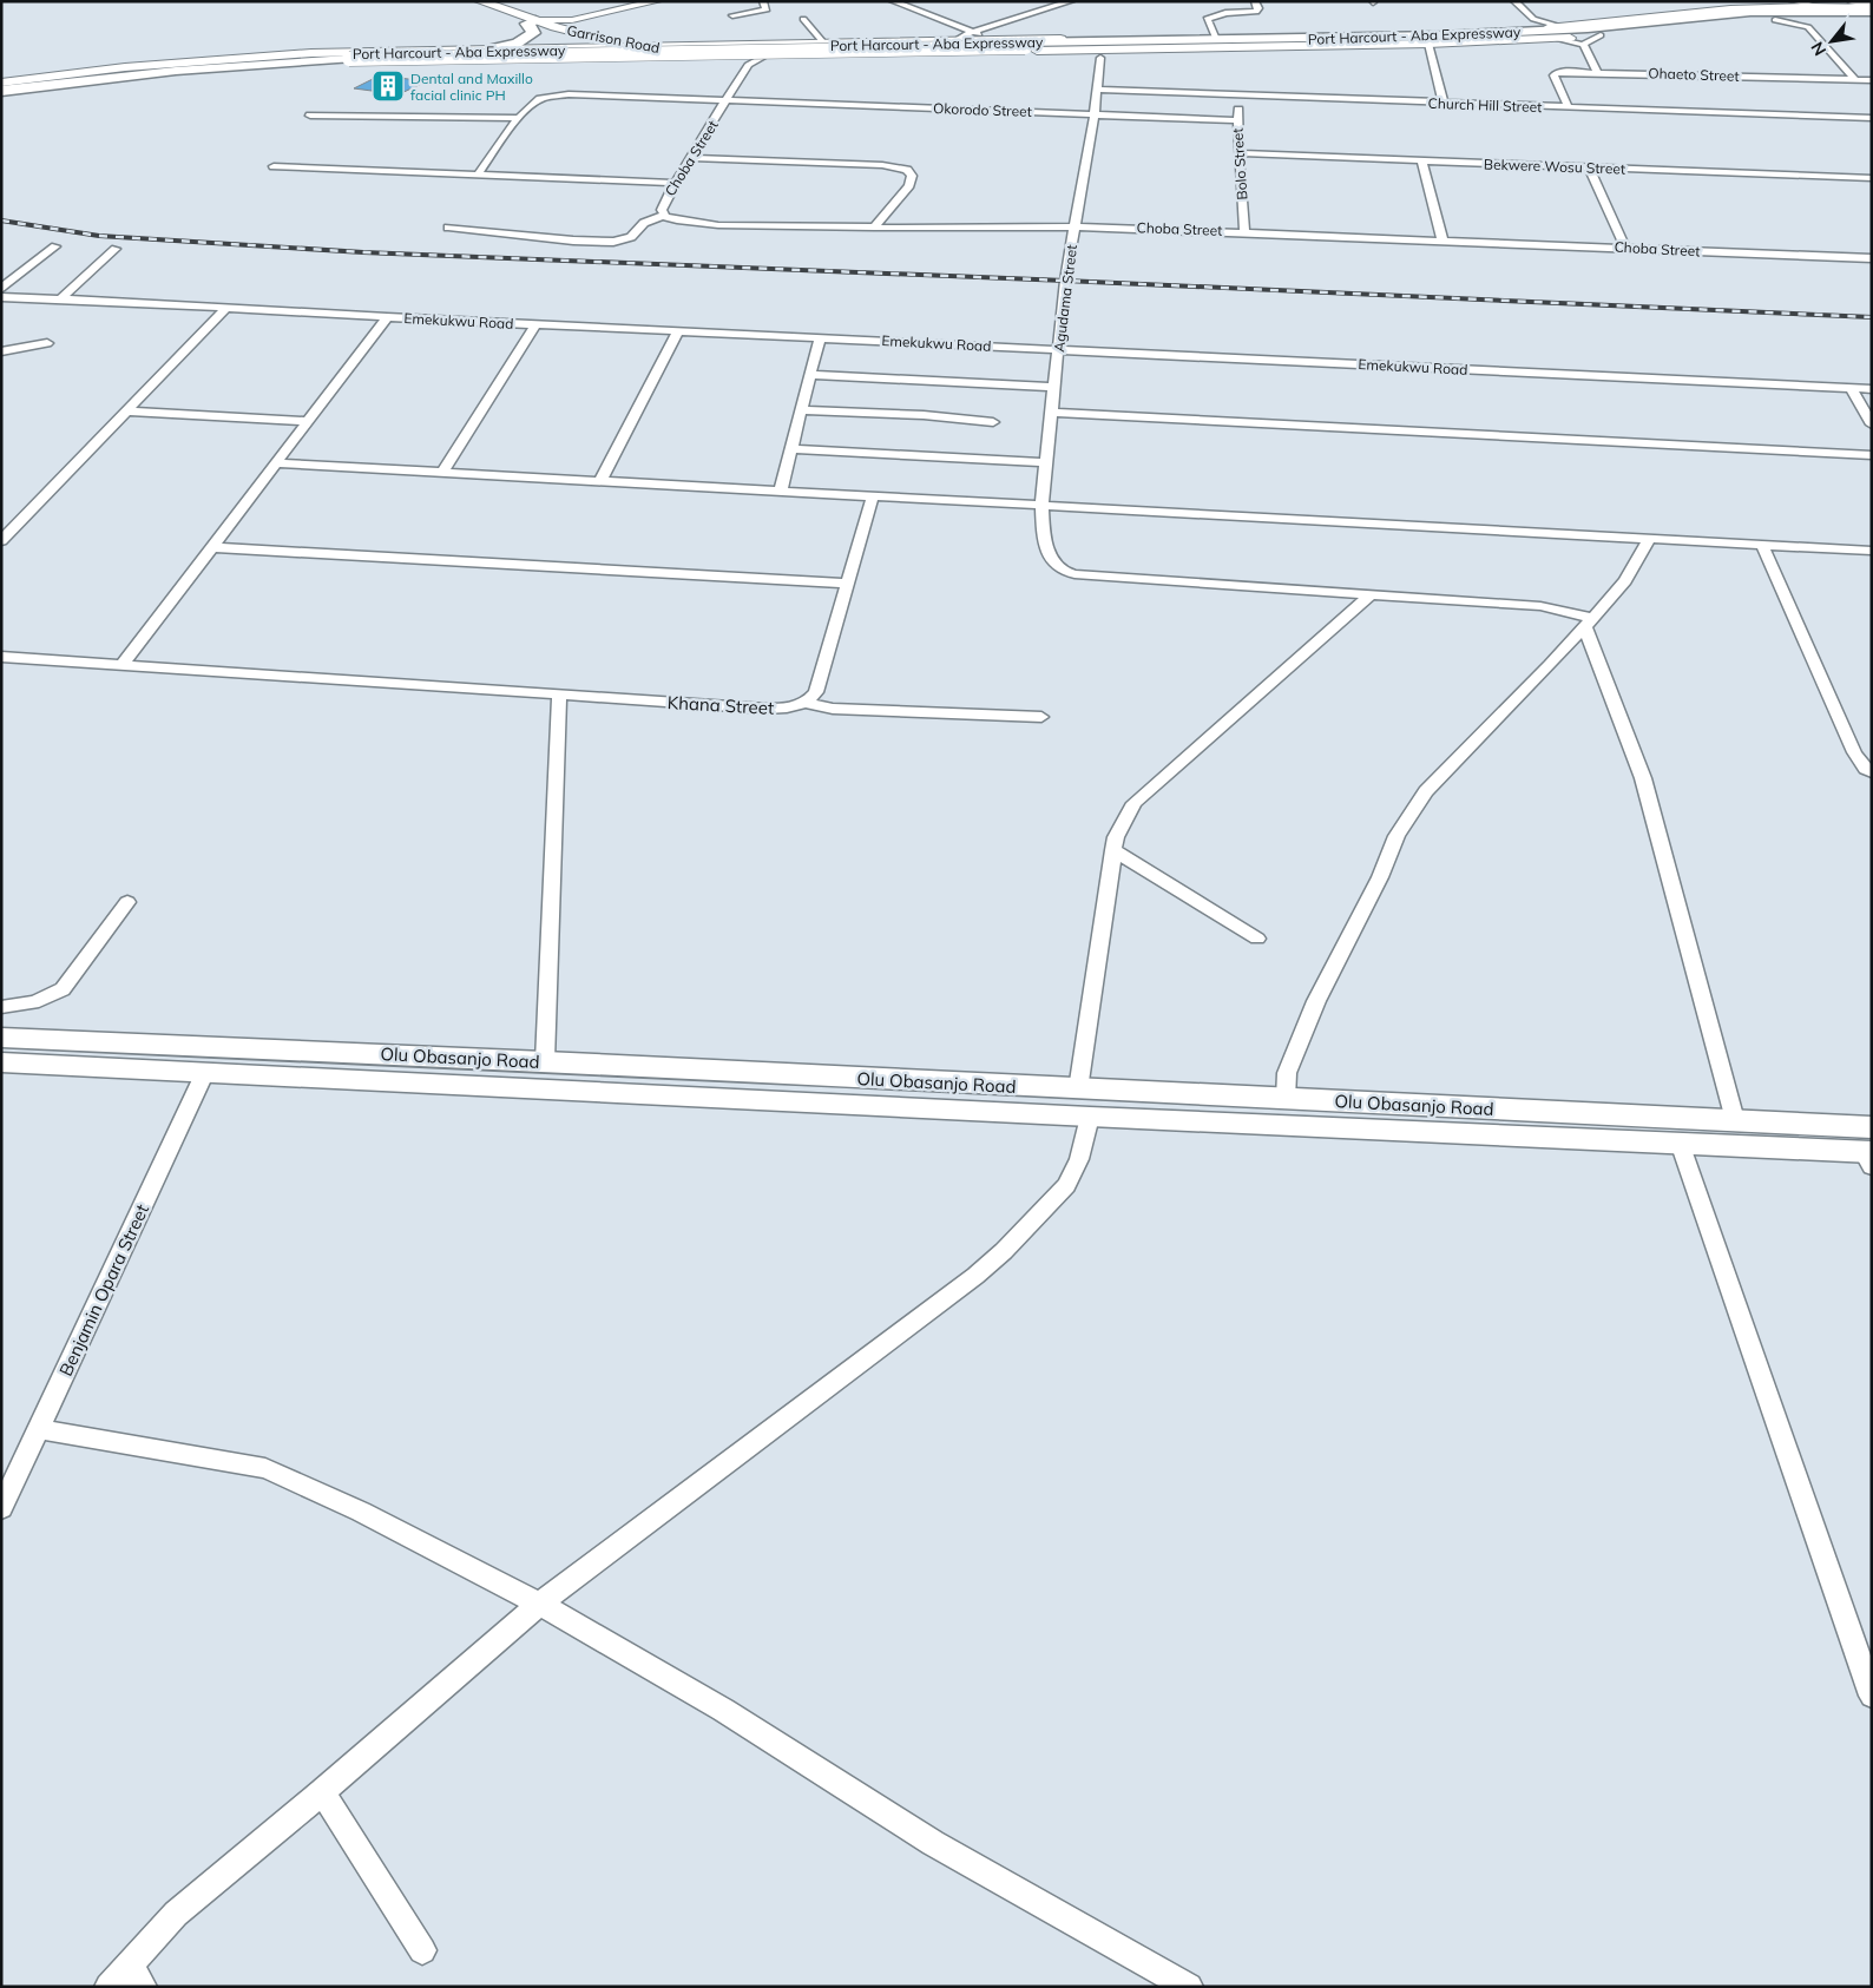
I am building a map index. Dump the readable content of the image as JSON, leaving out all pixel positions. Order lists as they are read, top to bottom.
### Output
{
  "streets": {
    "highway": ["Port Harcourt - Aba Expressway"],
    "main road": ["Garrison Road", "Olu Obasanjo Road"],
    "street": [
      "Ohaeto Street",
      "Church Hill Street",
      "Okorodo Street",
      "Choba Street",
      "Bolo Street",
      "Bekwere Wosu Street",
      "Agudama Street",
      "Emekukwu Road",
      "Khana Street",
      "Benjamin Opara Street"
    ]
  },
  "crossings": [
    ["Ohaeto Street", "Church Hill Street"],
    ["Church Hill Street", "Bolo Street"],
    ["Church Hill Street", "Agudama Street"],
    ["Okorodo Street", "Choba Street"],
    ["Okorodo Street", "Bolo Street"],
    ["Okorodo Street", "Agudama Street"],
    ["Choba Street", "Bolo Street"],
    ["Choba Street", "Agudama Street"],
    ["Bolo Street", "Bekwere Wosu Street"],
    ["Agudama Street", "Emekukwu Road"],
    ["Olu Obasanjo Road", "Benjamin Opara Street"]
  ],
  "places": {
    "building": ["Dental and Maxillo facial clinic PH"]
  },
  "north": "bottom left"
}
